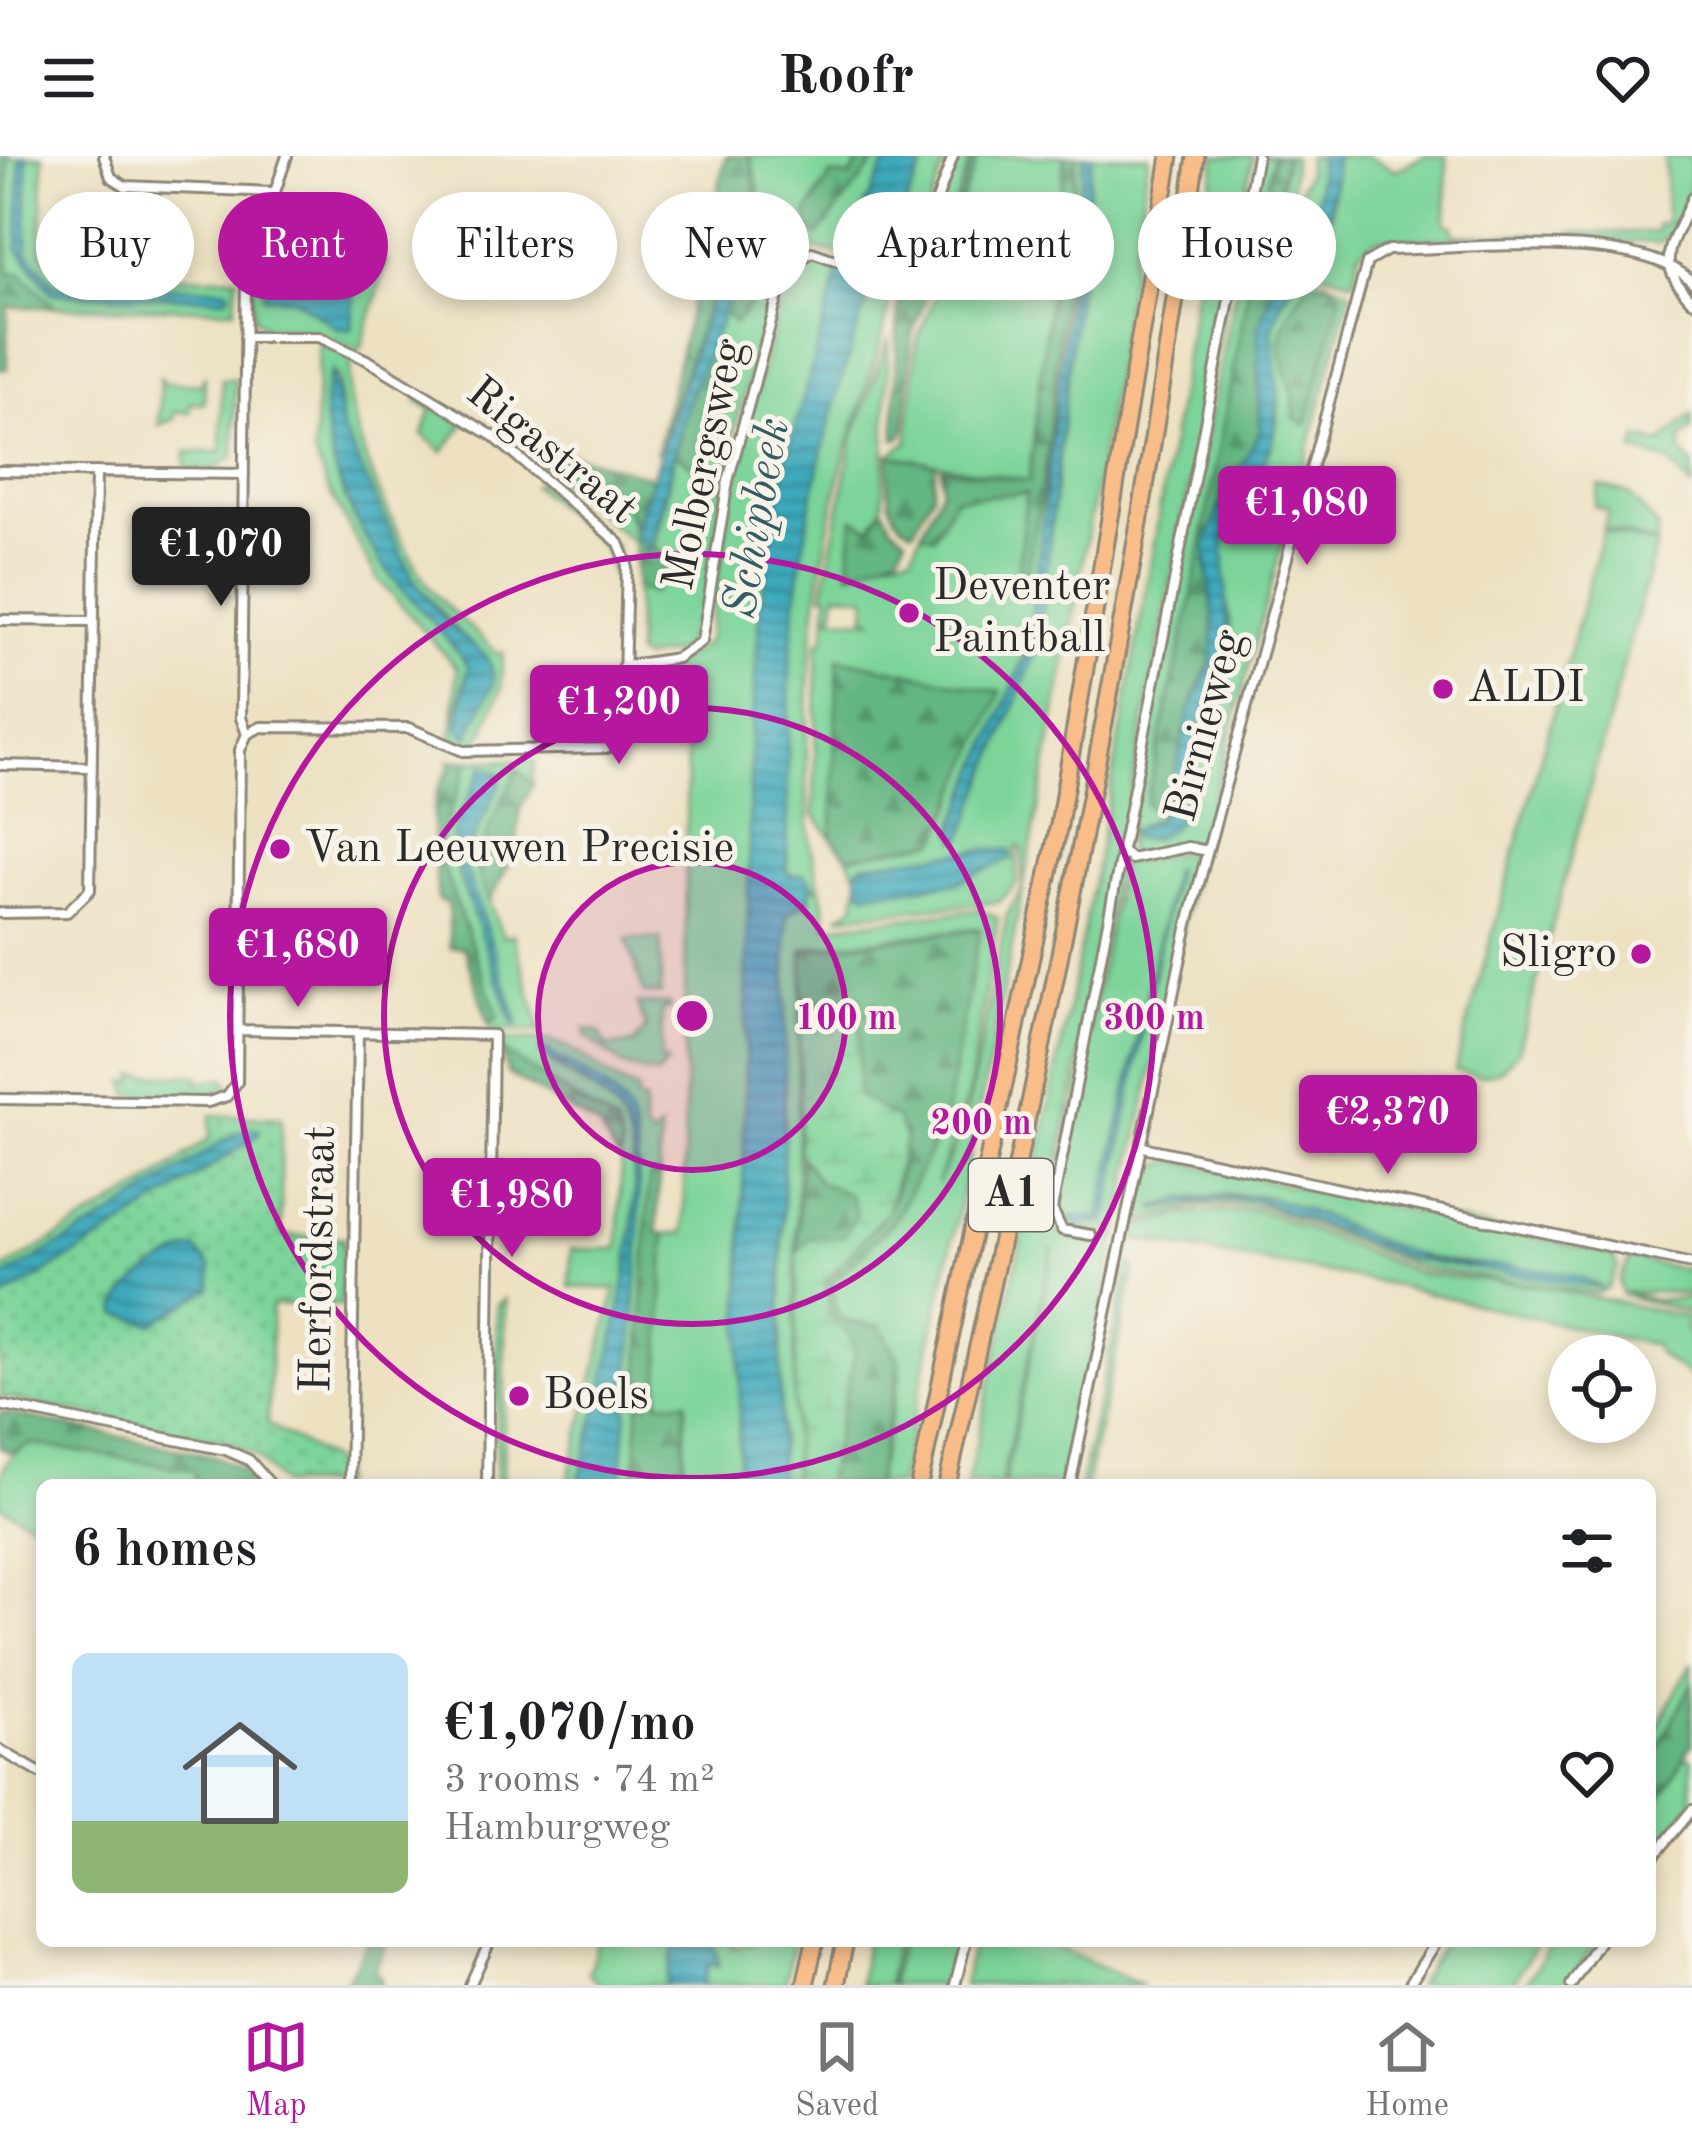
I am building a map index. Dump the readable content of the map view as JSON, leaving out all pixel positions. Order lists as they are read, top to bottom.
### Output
{
  "streets": {
    "highway": ["A1"],
    "street": [
      "Rigastraat",
      "Molbergsweg",
      "Birnieweg",
      "Herfordstraat"
    ]
  },
  "crossings": [
    ["Rigastraat", "Molbergsweg"]
  ],
  "water": ["Schipbeek"],
  "places": [
    "Deventer Paintball",
    "ALDI",
    "Van Leeuwen Precisie",
    "Sligro",
    "Boels"
  ],
  "page": {
    "header": "Roofr",
    "chip": [
      "Buy",
      "Rent",
      "Filters",
      "New",
      "Apartment",
      "House"
    ],
    "price": [
      "€1,080",
      "€1,070",
      "€1,200",
      "€1,680",
      "€2,370",
      "€1,980"
    ],
    "heading": "6 homes",
    "list": [
      {
        "name": "€1,070/mo",
        "note": "3 rooms · 74 m² · Hamburgweg"
      }
    ],
    "tabs": ["Map", "Saved", "Home"]
  },
  "rings": ["100 m", "300 m", "200 m"]
}
